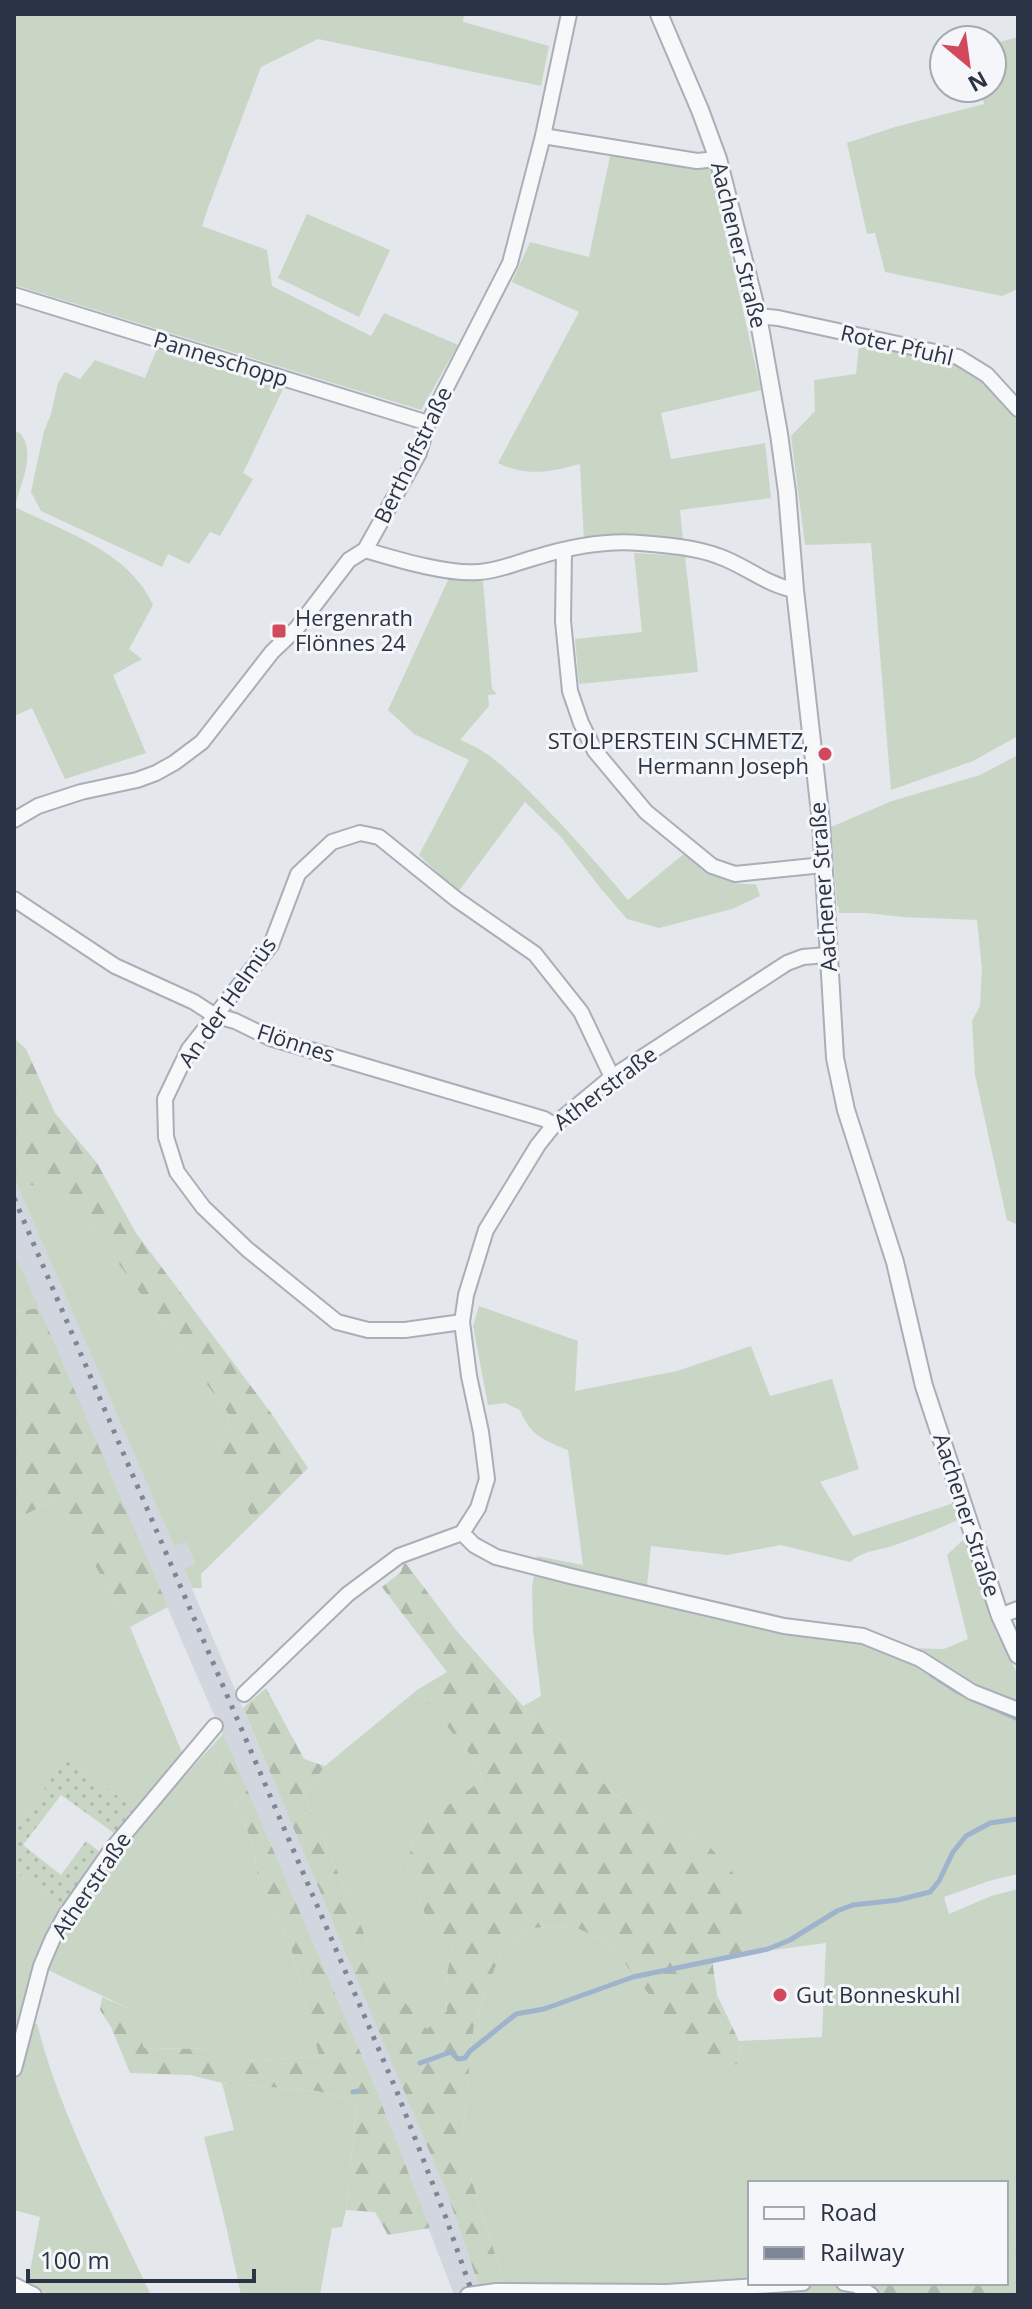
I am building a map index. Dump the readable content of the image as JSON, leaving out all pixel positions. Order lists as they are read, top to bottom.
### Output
{
  "streets": {
    "street": [
      "Aachener Straße",
      "Roter Pfuhl",
      "Panneschopp",
      "Bertholfstraße",
      "An der Helmüs",
      "Flönnes",
      "Atherstraße"
    ]
  },
  "crossings": [
    ["Aachener Straße", "Roter Pfuhl"],
    ["Aachener Straße", "Atherstraße"],
    ["Panneschopp", "Bertholfstraße"],
    ["An der Helmüs", "Flönnes"],
    ["An der Helmüs", "Atherstraße"],
    ["Flönnes", "Atherstraße"]
  ],
  "places": {
    "transit": ["Hergenrath Flönnes 24"],
    "other": ["STOLPERSTEIN SCHMETZ, Hermann Joseph", "Gut Bonneskuhl"]
  },
  "legend": ["Road", "Railway"],
  "scale_bar": "100 m",
  "north": "bottom right"
}
